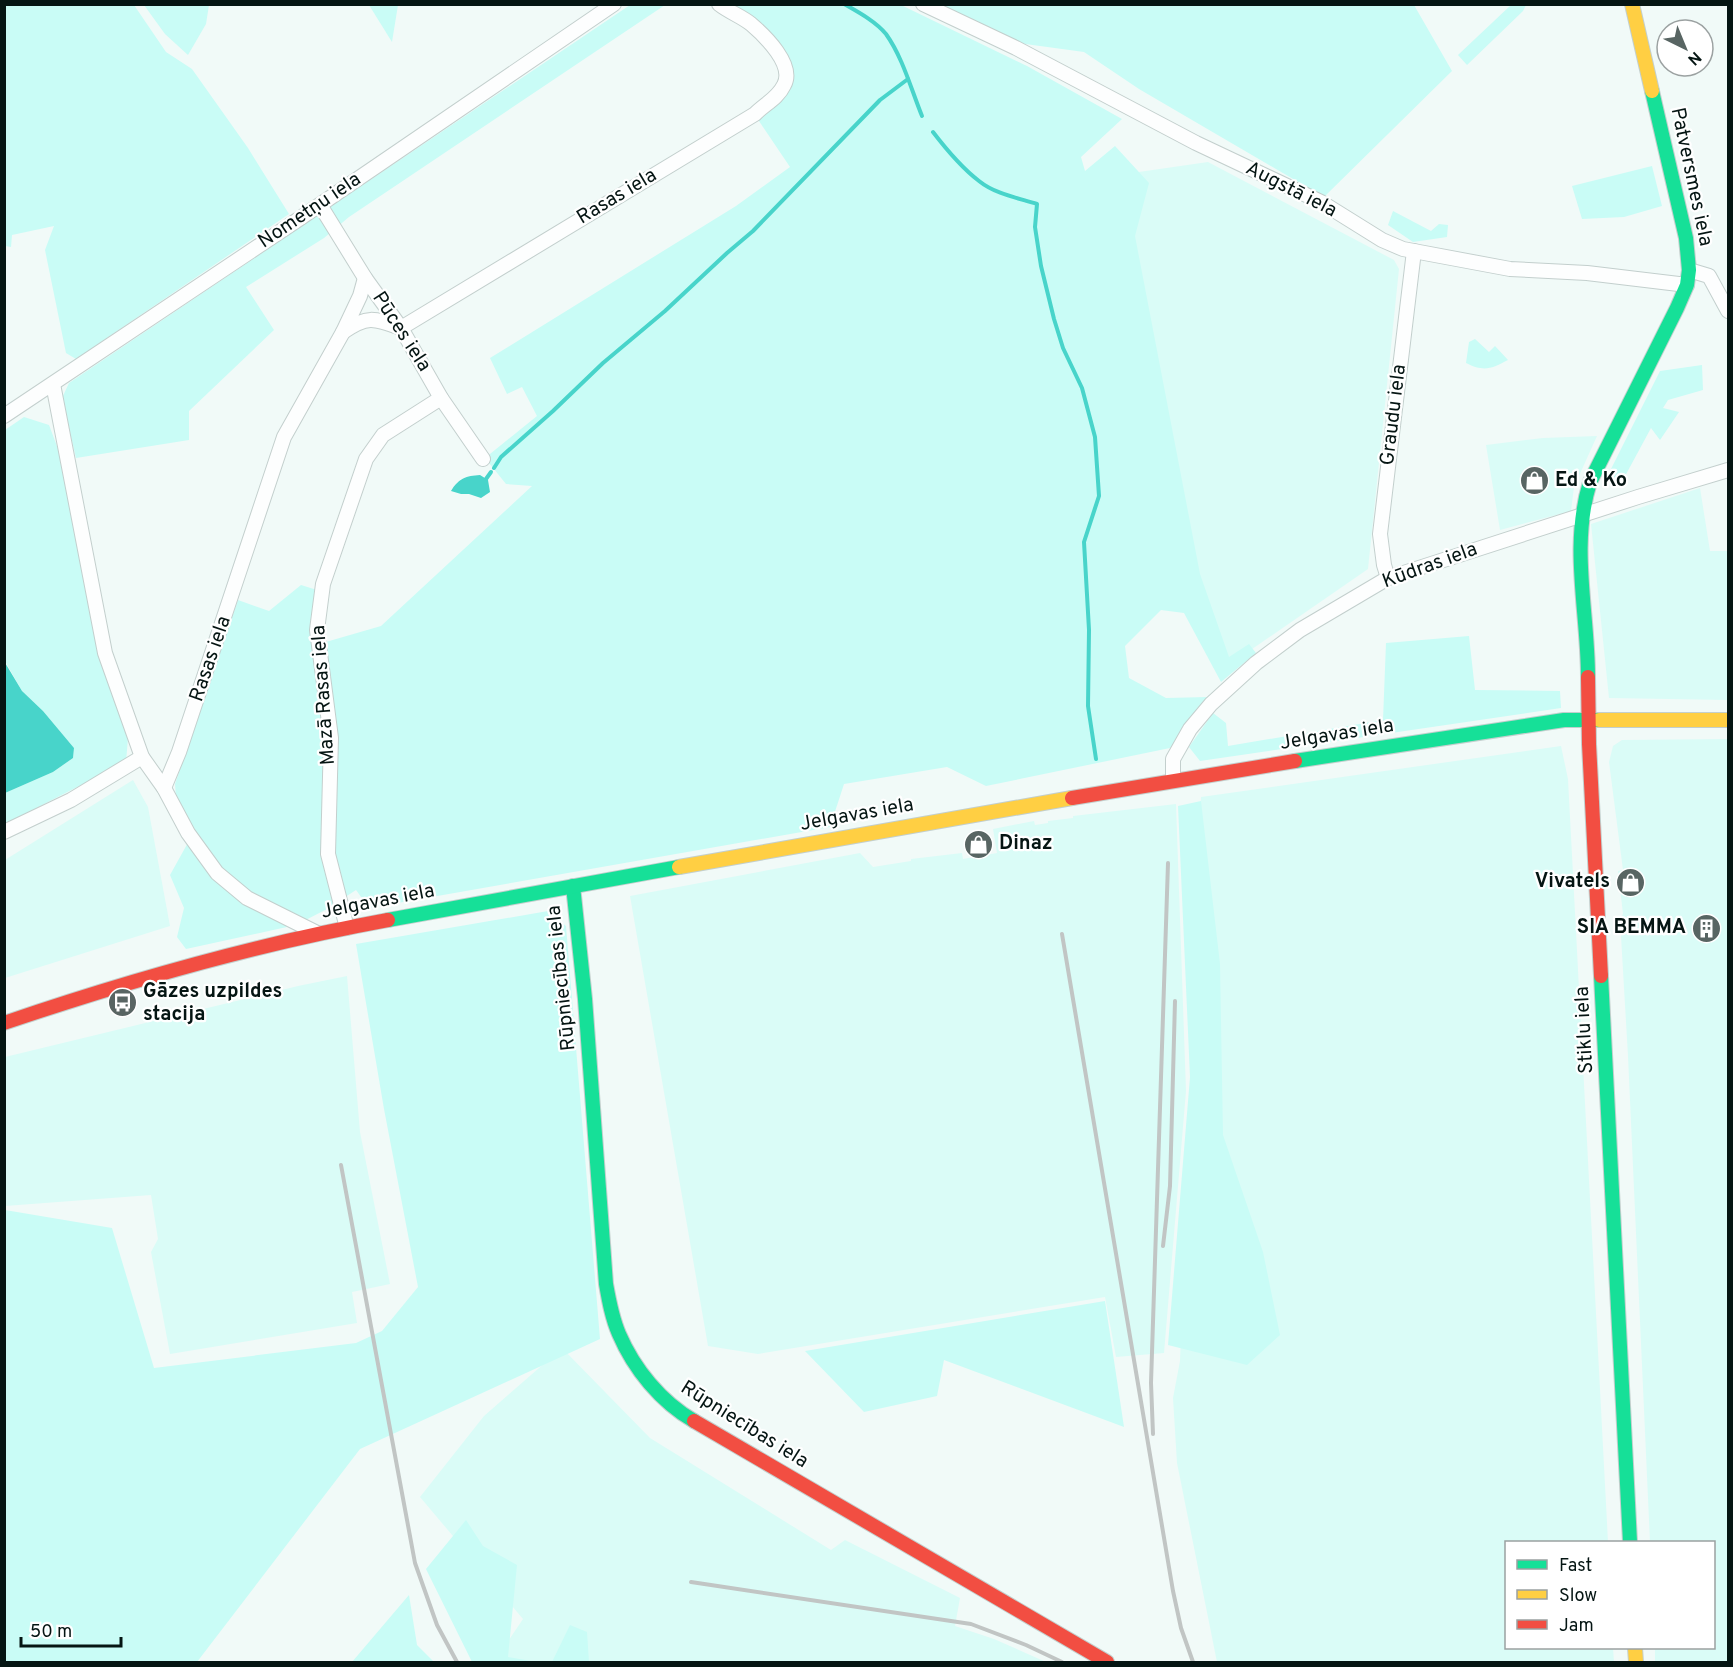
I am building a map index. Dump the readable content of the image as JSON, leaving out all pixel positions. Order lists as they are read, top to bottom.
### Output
{
  "streets": {
    "street": [
      "Patversmes iela",
      "Augstā iela",
      "Rasas iela",
      "Nometņu iela",
      "Pūces iela",
      "Graudu iela",
      "Kūdras iela",
      "Mazā Rasas iela",
      "Jelgavas iela",
      "Rūpniecības iela",
      "Stiklu iela"
    ]
  },
  "crossings": [
    ["Patversmes iela", "Augstā iela"],
    ["Patversmes iela", "Kūdras iela"],
    ["Patversmes iela", "Stiklu iela"],
    ["Augstā iela", "Graudu iela"],
    ["Rasas iela", "Pūces iela"],
    ["Nometņu iela", "Pūces iela"],
    ["Pūces iela", "Mazā Rasas iela"],
    ["Graudu iela", "Kūdras iela"],
    ["Kūdras iela", "Jelgavas iela"],
    ["Kūdras iela", "Stiklu iela"],
    ["Mazā Rasas iela", "Jelgavas iela"],
    ["Jelgavas iela", "Rūpniecības iela"],
    ["Jelgavas iela", "Stiklu iela"]
  ],
  "places": {
    "shop": ["Ed & Ko", "Dinaz", "Vivatels"],
    "building": ["SIA BEMMA"],
    "bus stop": ["Gāzes uzpildes stacija"]
  },
  "legend": ["Fast", "Slow", "Jam"],
  "scale_bar": "50 m",
  "north": "bottom right"
}
